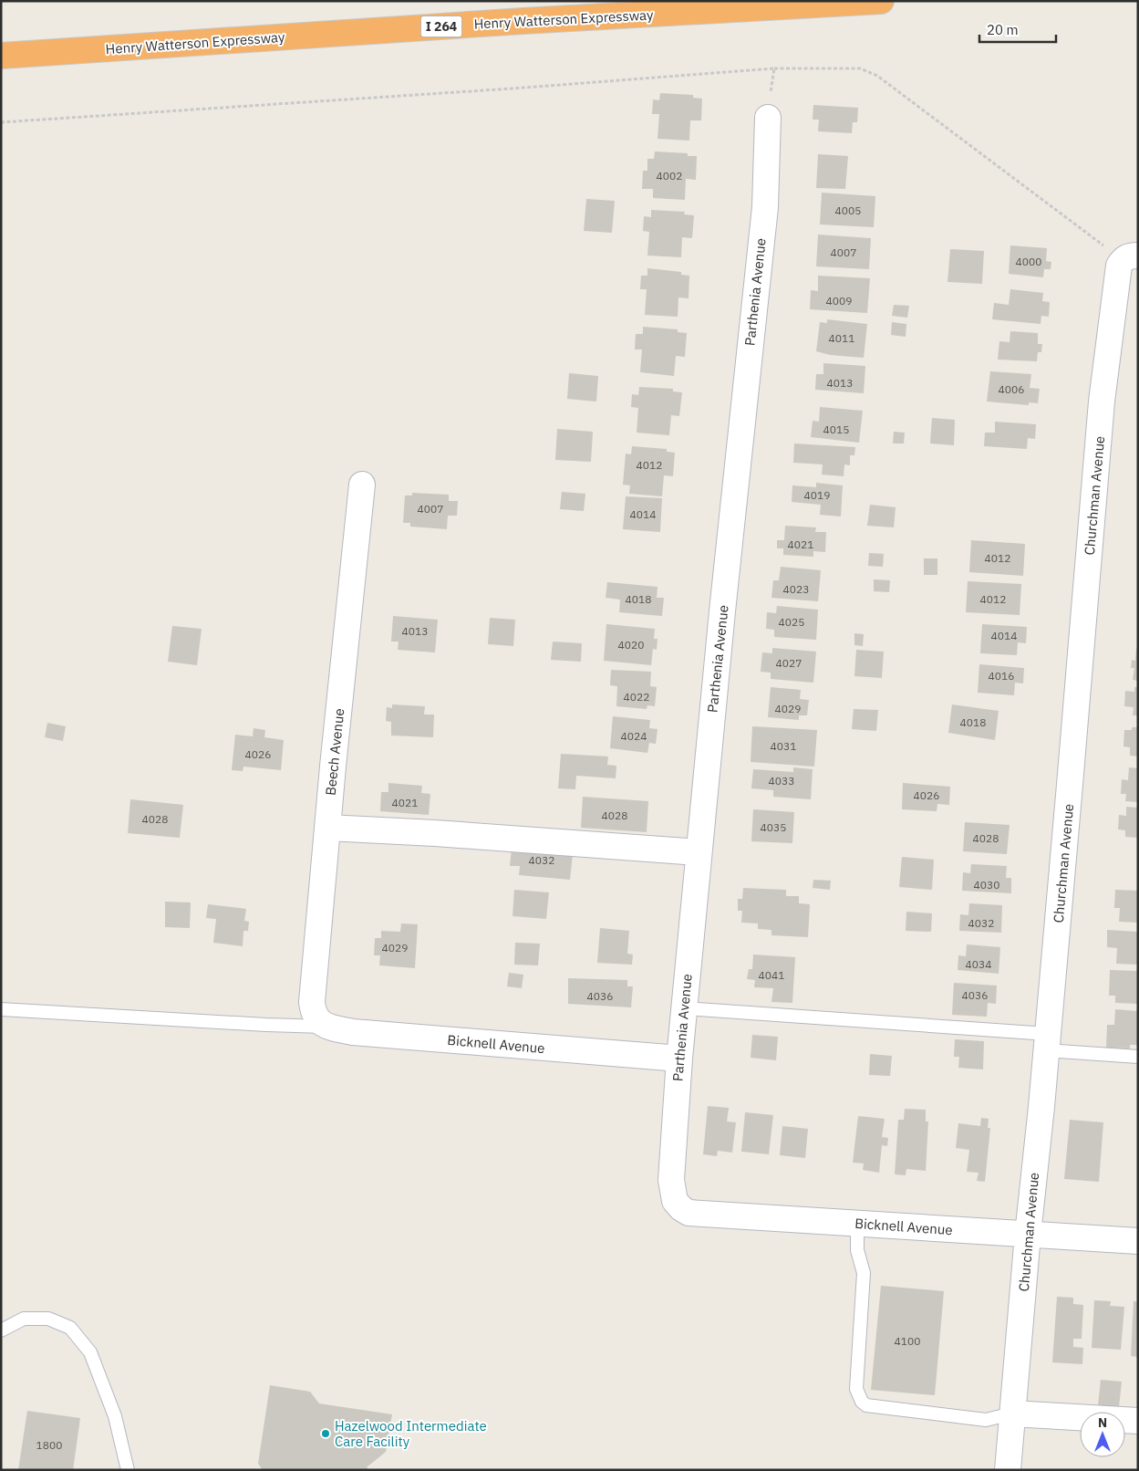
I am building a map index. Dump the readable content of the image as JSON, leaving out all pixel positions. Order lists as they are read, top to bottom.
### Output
{
  "streets": {
    "highway": ["Henry Watterson Expressway", "I 264"],
    "street": [
      "Parthenia Avenue",
      "Churchman Avenue",
      "Beech Avenue",
      "Bicknell Avenue"
    ]
  },
  "crossings": [
    ["Parthenia Avenue", "Bicknell Avenue"],
    ["Churchman Avenue", "Bicknell Avenue"],
    ["Beech Avenue", "Bicknell Avenue"]
  ],
  "places": ["Hazelwood Intermediate Care Facility"],
  "house_numbers": [
    "4002",
    "4005",
    "4007",
    "4000",
    "4009",
    "4011",
    "4013",
    "4006",
    "4015",
    "4012",
    "4019",
    "4007",
    "4014",
    "4021",
    "4012",
    "4023",
    "4018",
    "4012",
    "4025",
    "4013",
    "4014",
    "4020",
    "4027",
    "4016",
    "4022",
    "4029",
    "4018",
    "4024",
    "4031",
    "4026",
    "4033",
    "4026",
    "4021",
    "4028",
    "4028",
    "4035",
    "4028",
    "4032",
    "4030",
    "4032",
    "4029",
    "4034",
    "4041",
    "4036",
    "4036",
    "4100",
    "1800"
  ],
  "scale_bar": "20 m",
  "north": "top"
}
